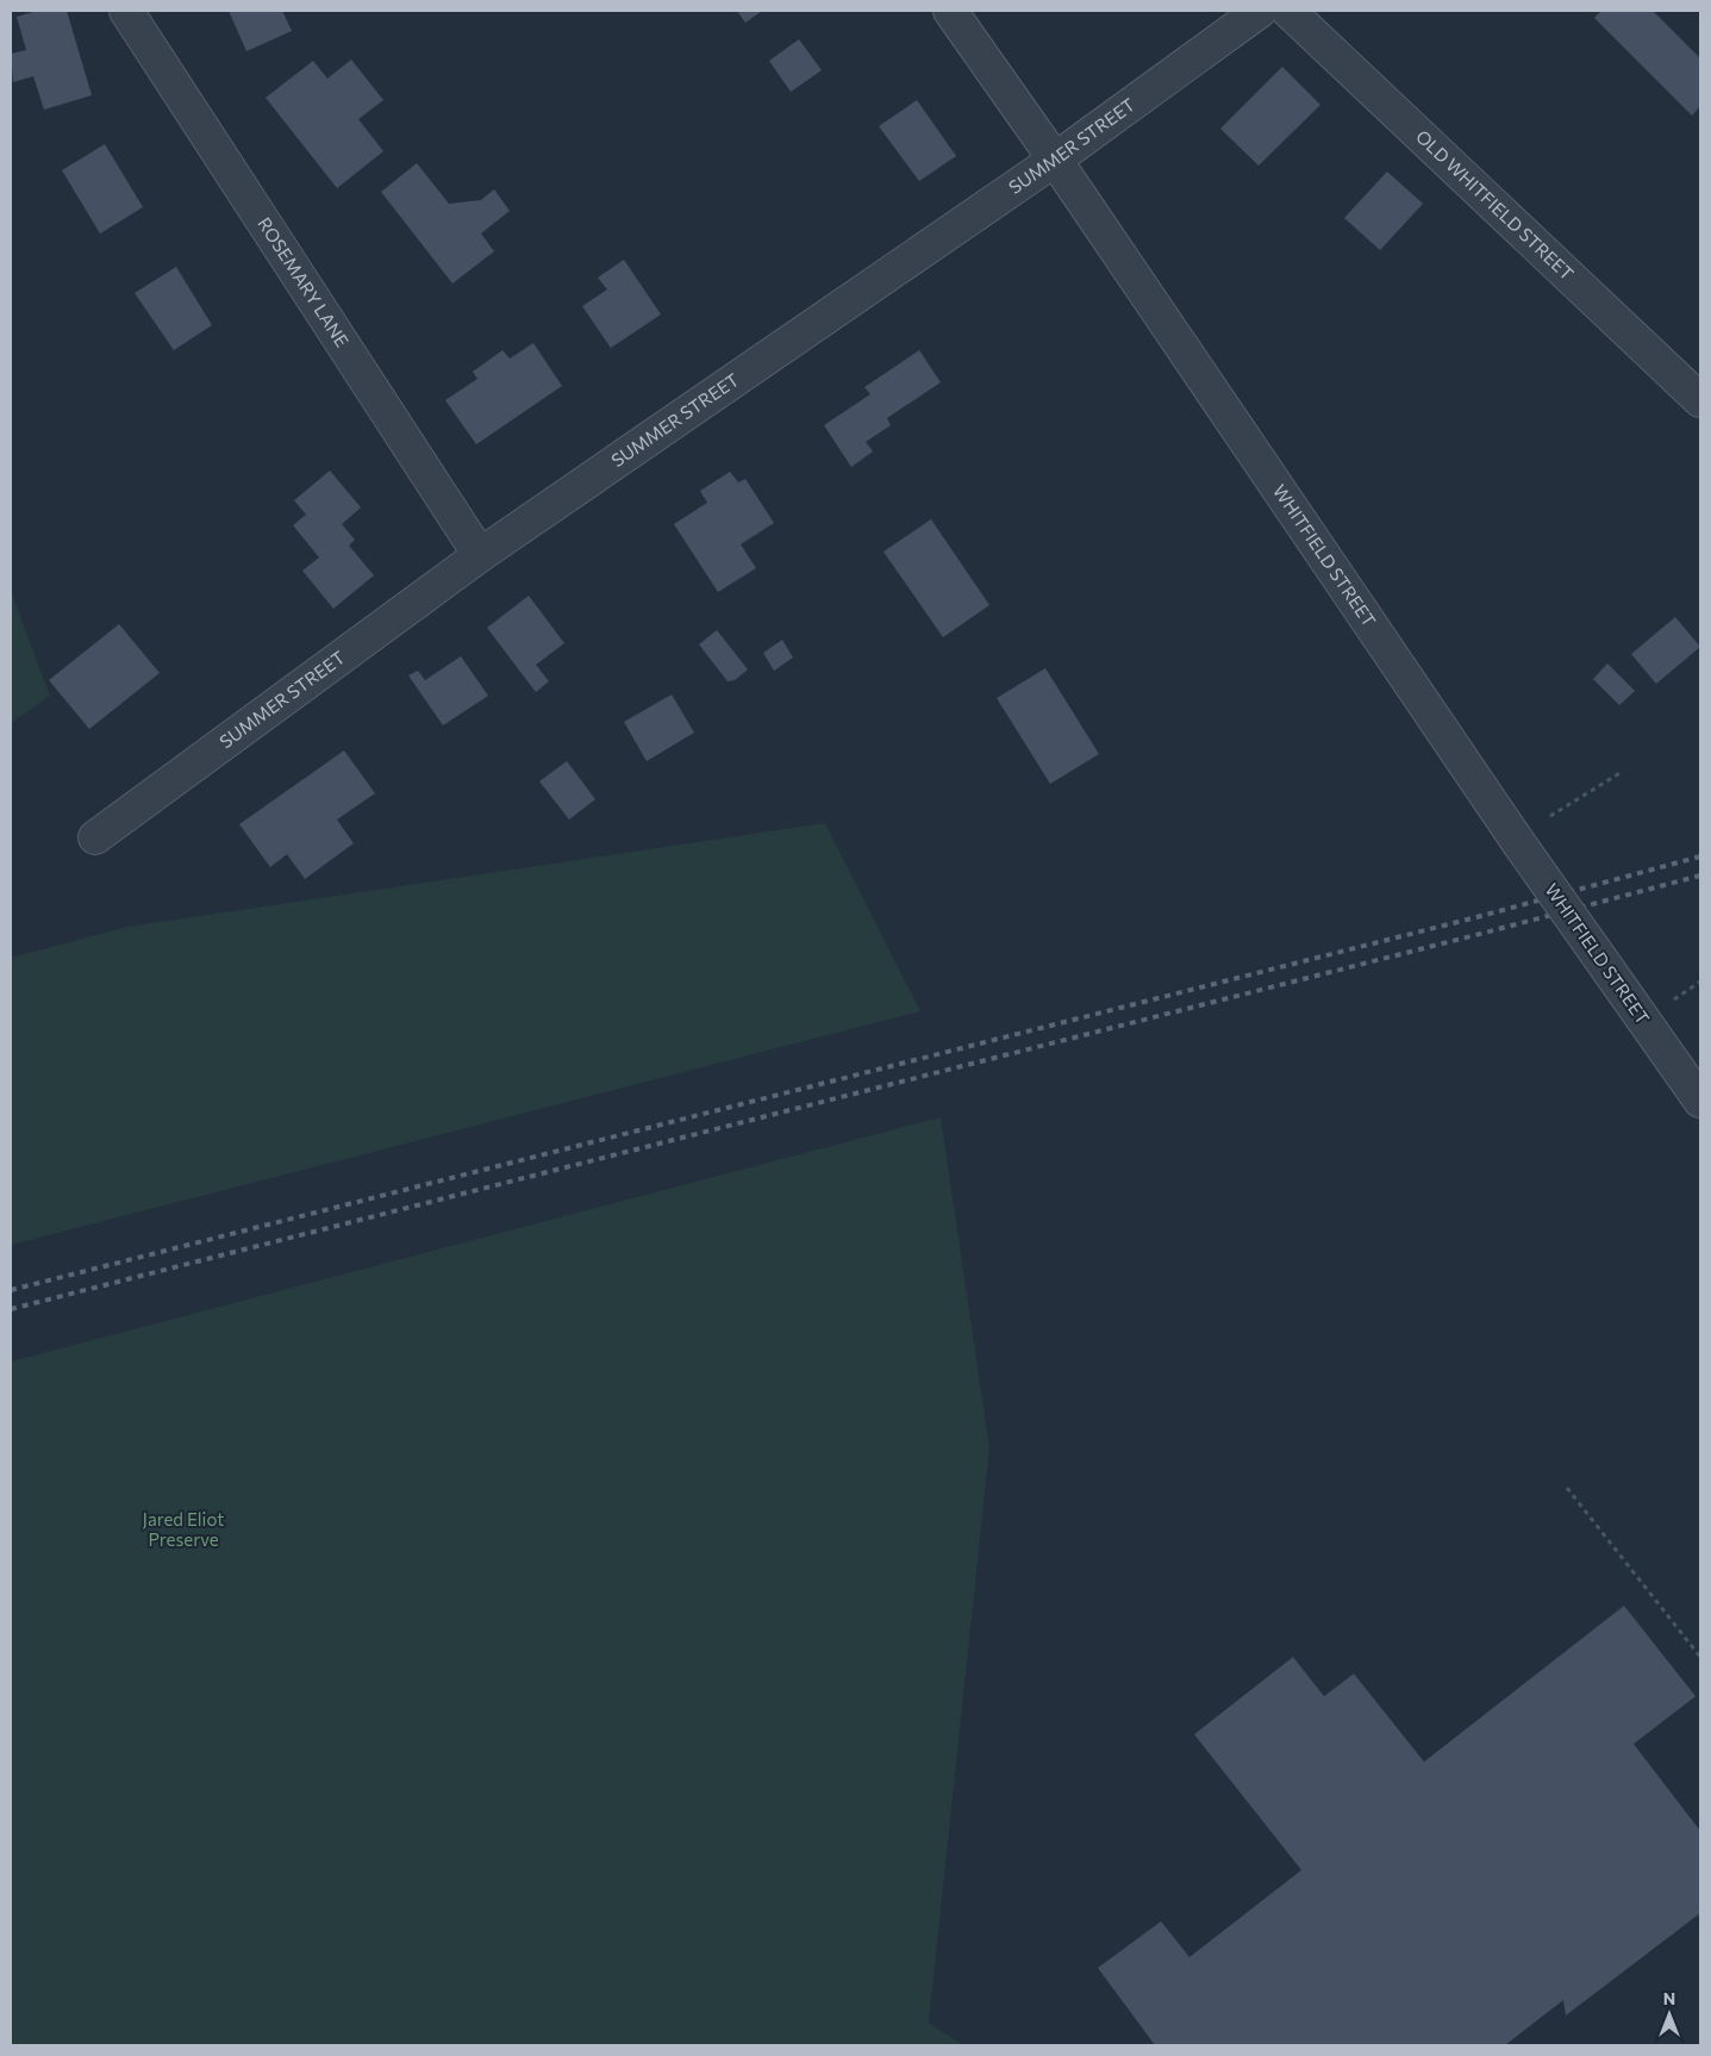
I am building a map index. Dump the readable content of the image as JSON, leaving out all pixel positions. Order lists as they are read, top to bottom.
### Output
{
  "streets": {
    "street": [
      "SUMMER STREET",
      "OLD WHITFIELD STREET",
      "ROSEMARY LANE",
      "WHITFIELD STREET"
    ]
  },
  "crossings": [
    ["SUMMER STREET", "ROSEMARY LANE"],
    ["SUMMER STREET", "WHITFIELD STREET"]
  ],
  "parks": ["Jared Eliot Preserve"],
  "north": "top"
}
